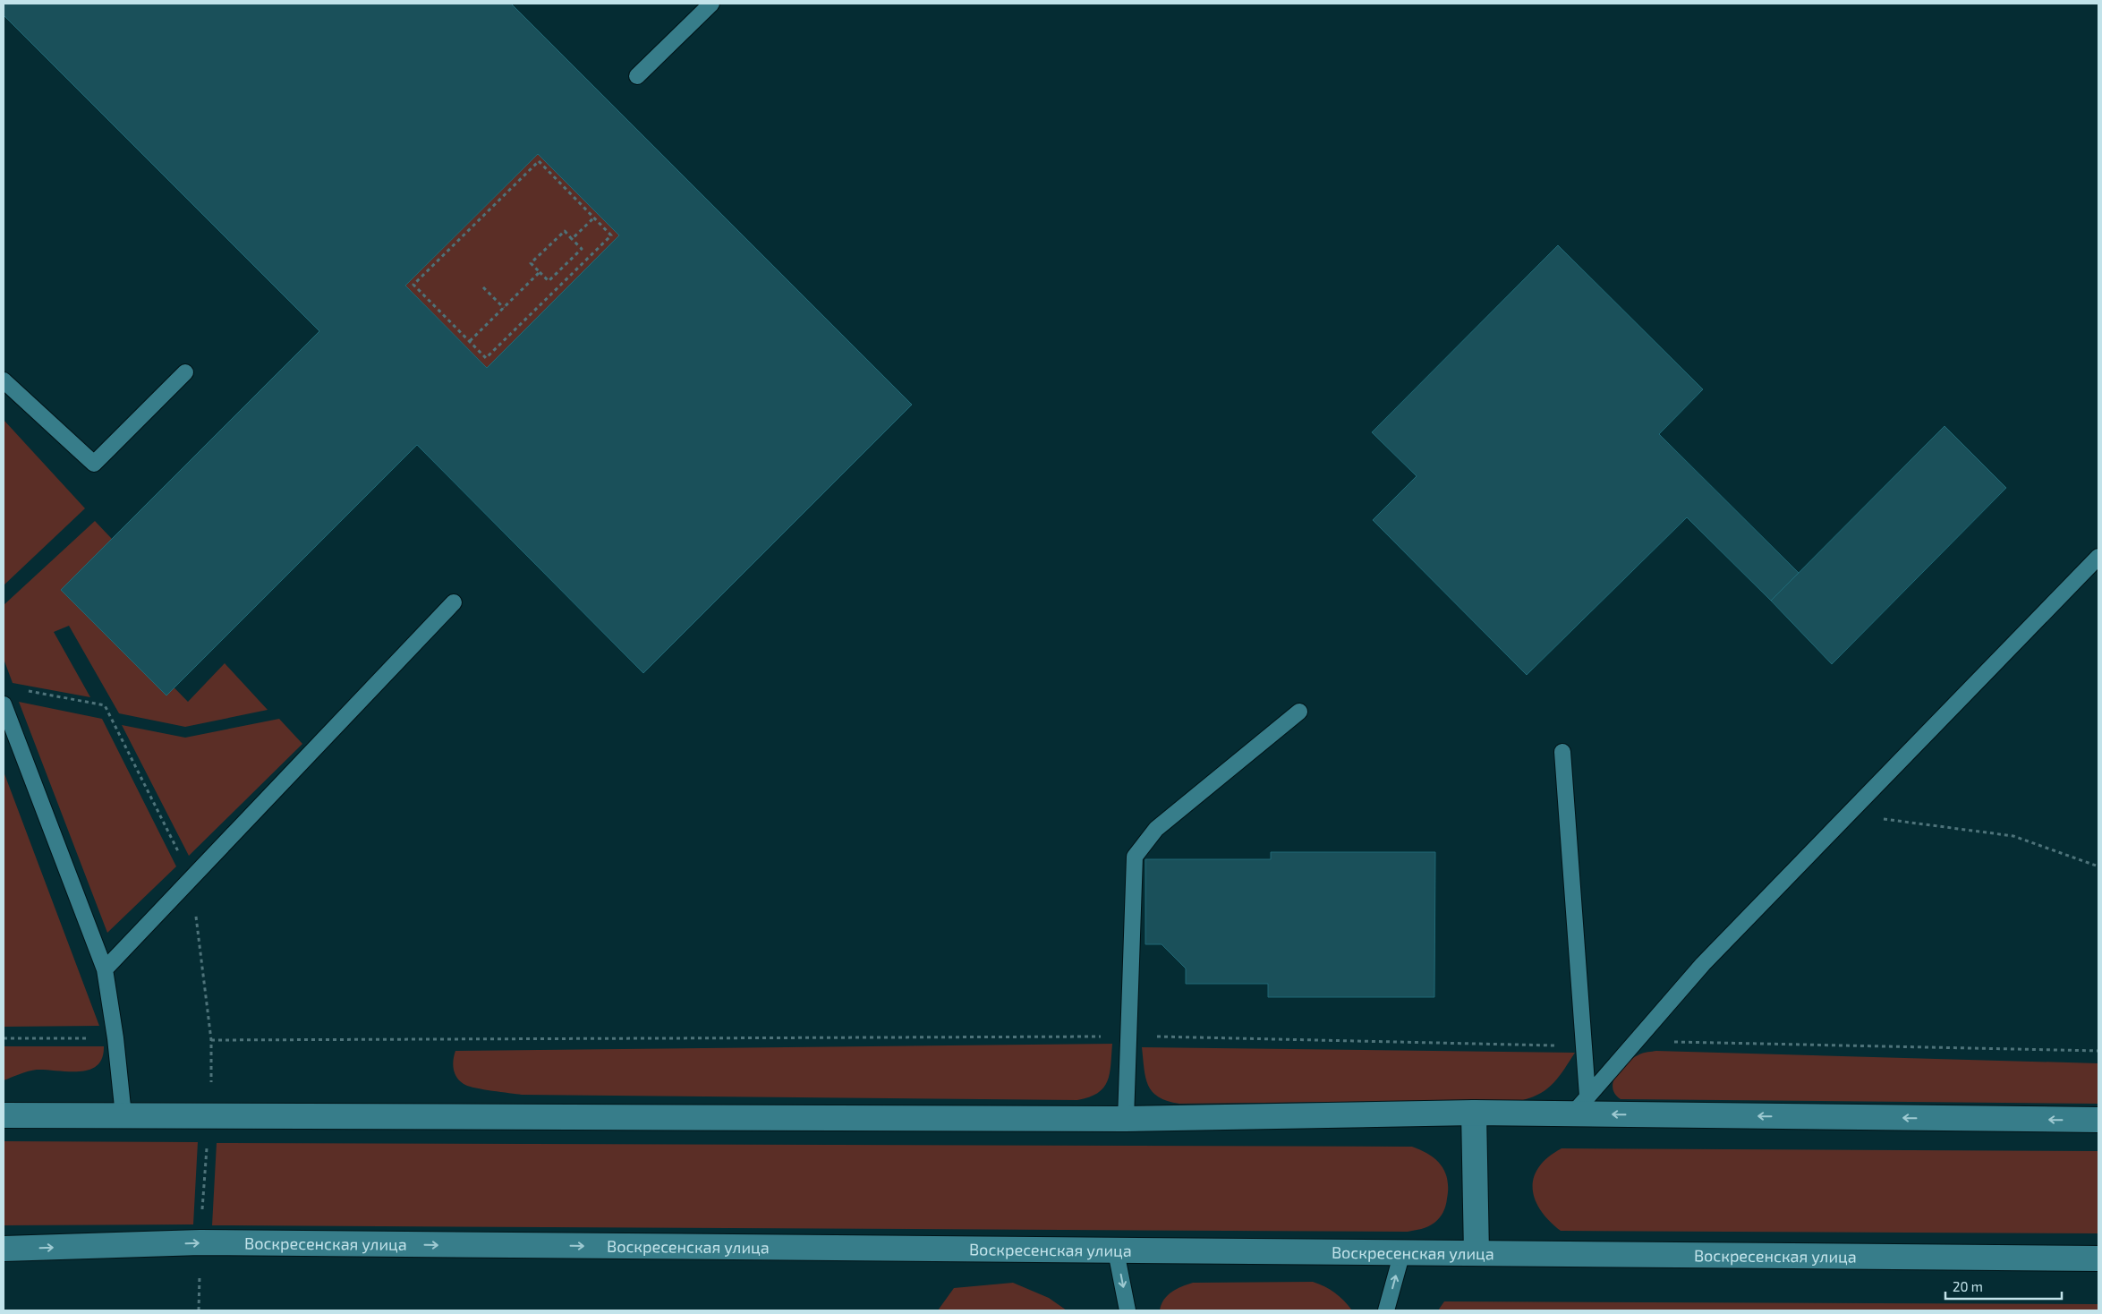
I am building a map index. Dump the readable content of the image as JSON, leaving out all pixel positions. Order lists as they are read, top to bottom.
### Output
{
  "streets": {
    "main road": ["Воскресенская улица"]
  },
  "scale_bar": "20 m"
}
